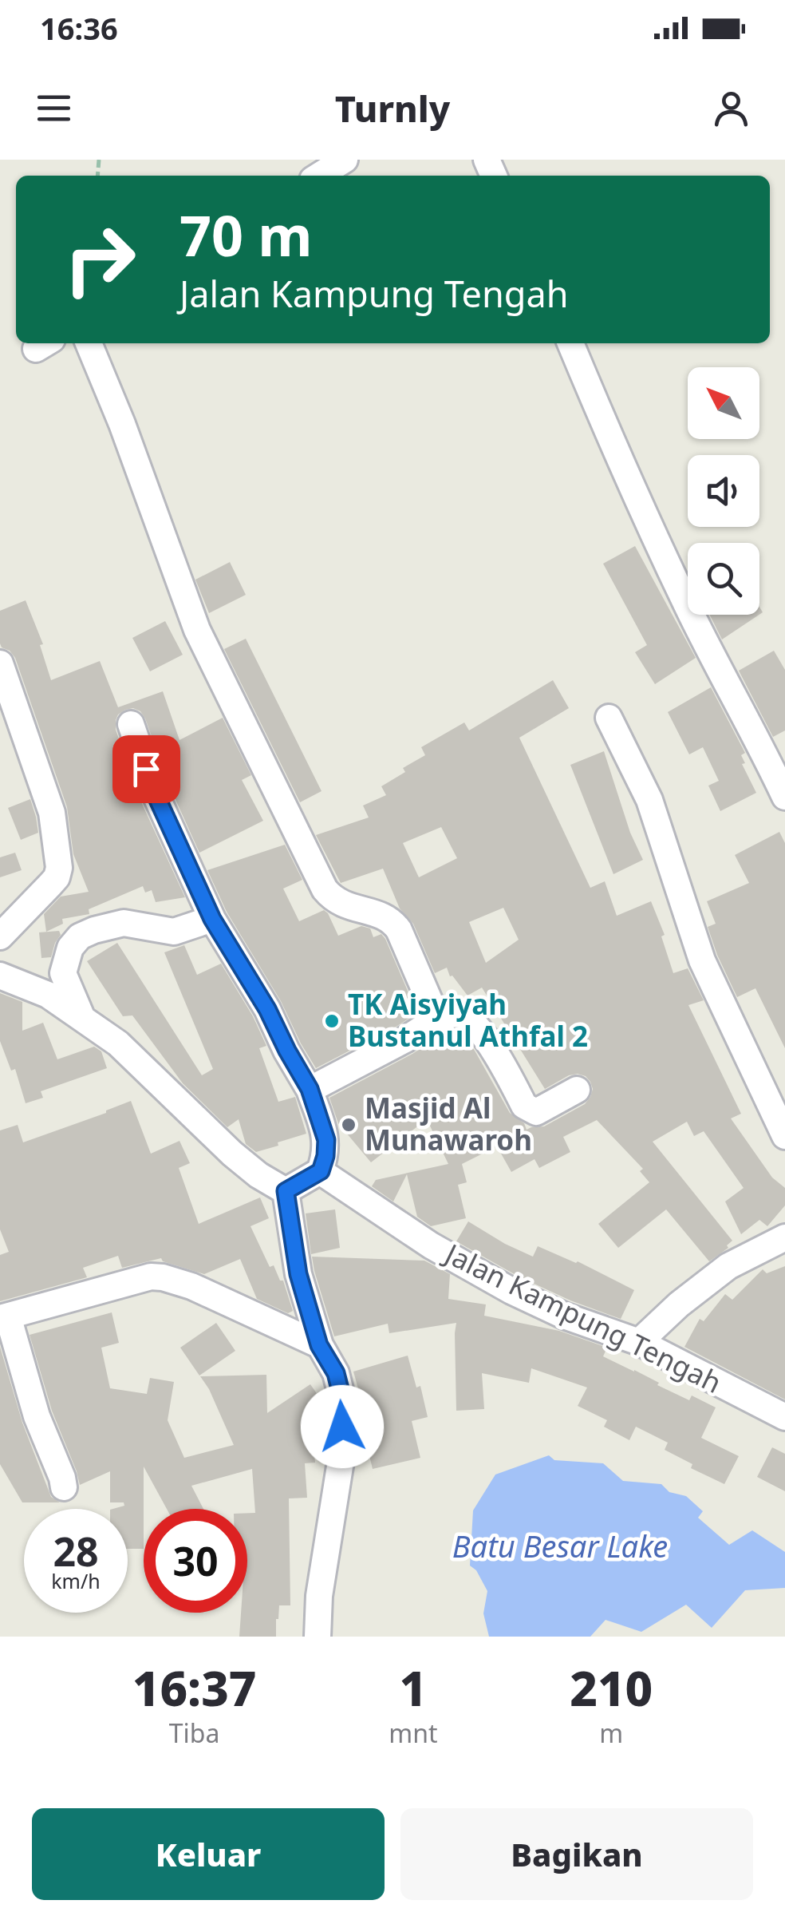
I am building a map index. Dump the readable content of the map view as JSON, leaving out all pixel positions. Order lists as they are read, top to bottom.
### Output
{
  "streets": {
    "street": ["Jalan Kampung Tengah"]
  },
  "water": ["Batu Besar Lake"],
  "places": ["TK Aisyiyah Bustanul Athfal 2", "Masjid Al Munawaroh"],
  "north": "top left",
  "page": {
    "status": "16:36",
    "header": "Turnly",
    "turn": ["70 m", "Jalan Kampung Tengah"],
    "speed": "28 km/h",
    "limit": "30",
    "eta": [
      "16:37",
      "Tiba",
      "1",
      "mnt",
      "210",
      "m"
    ],
    "buttons": ["Keluar", "Bagikan"]
  }
}
